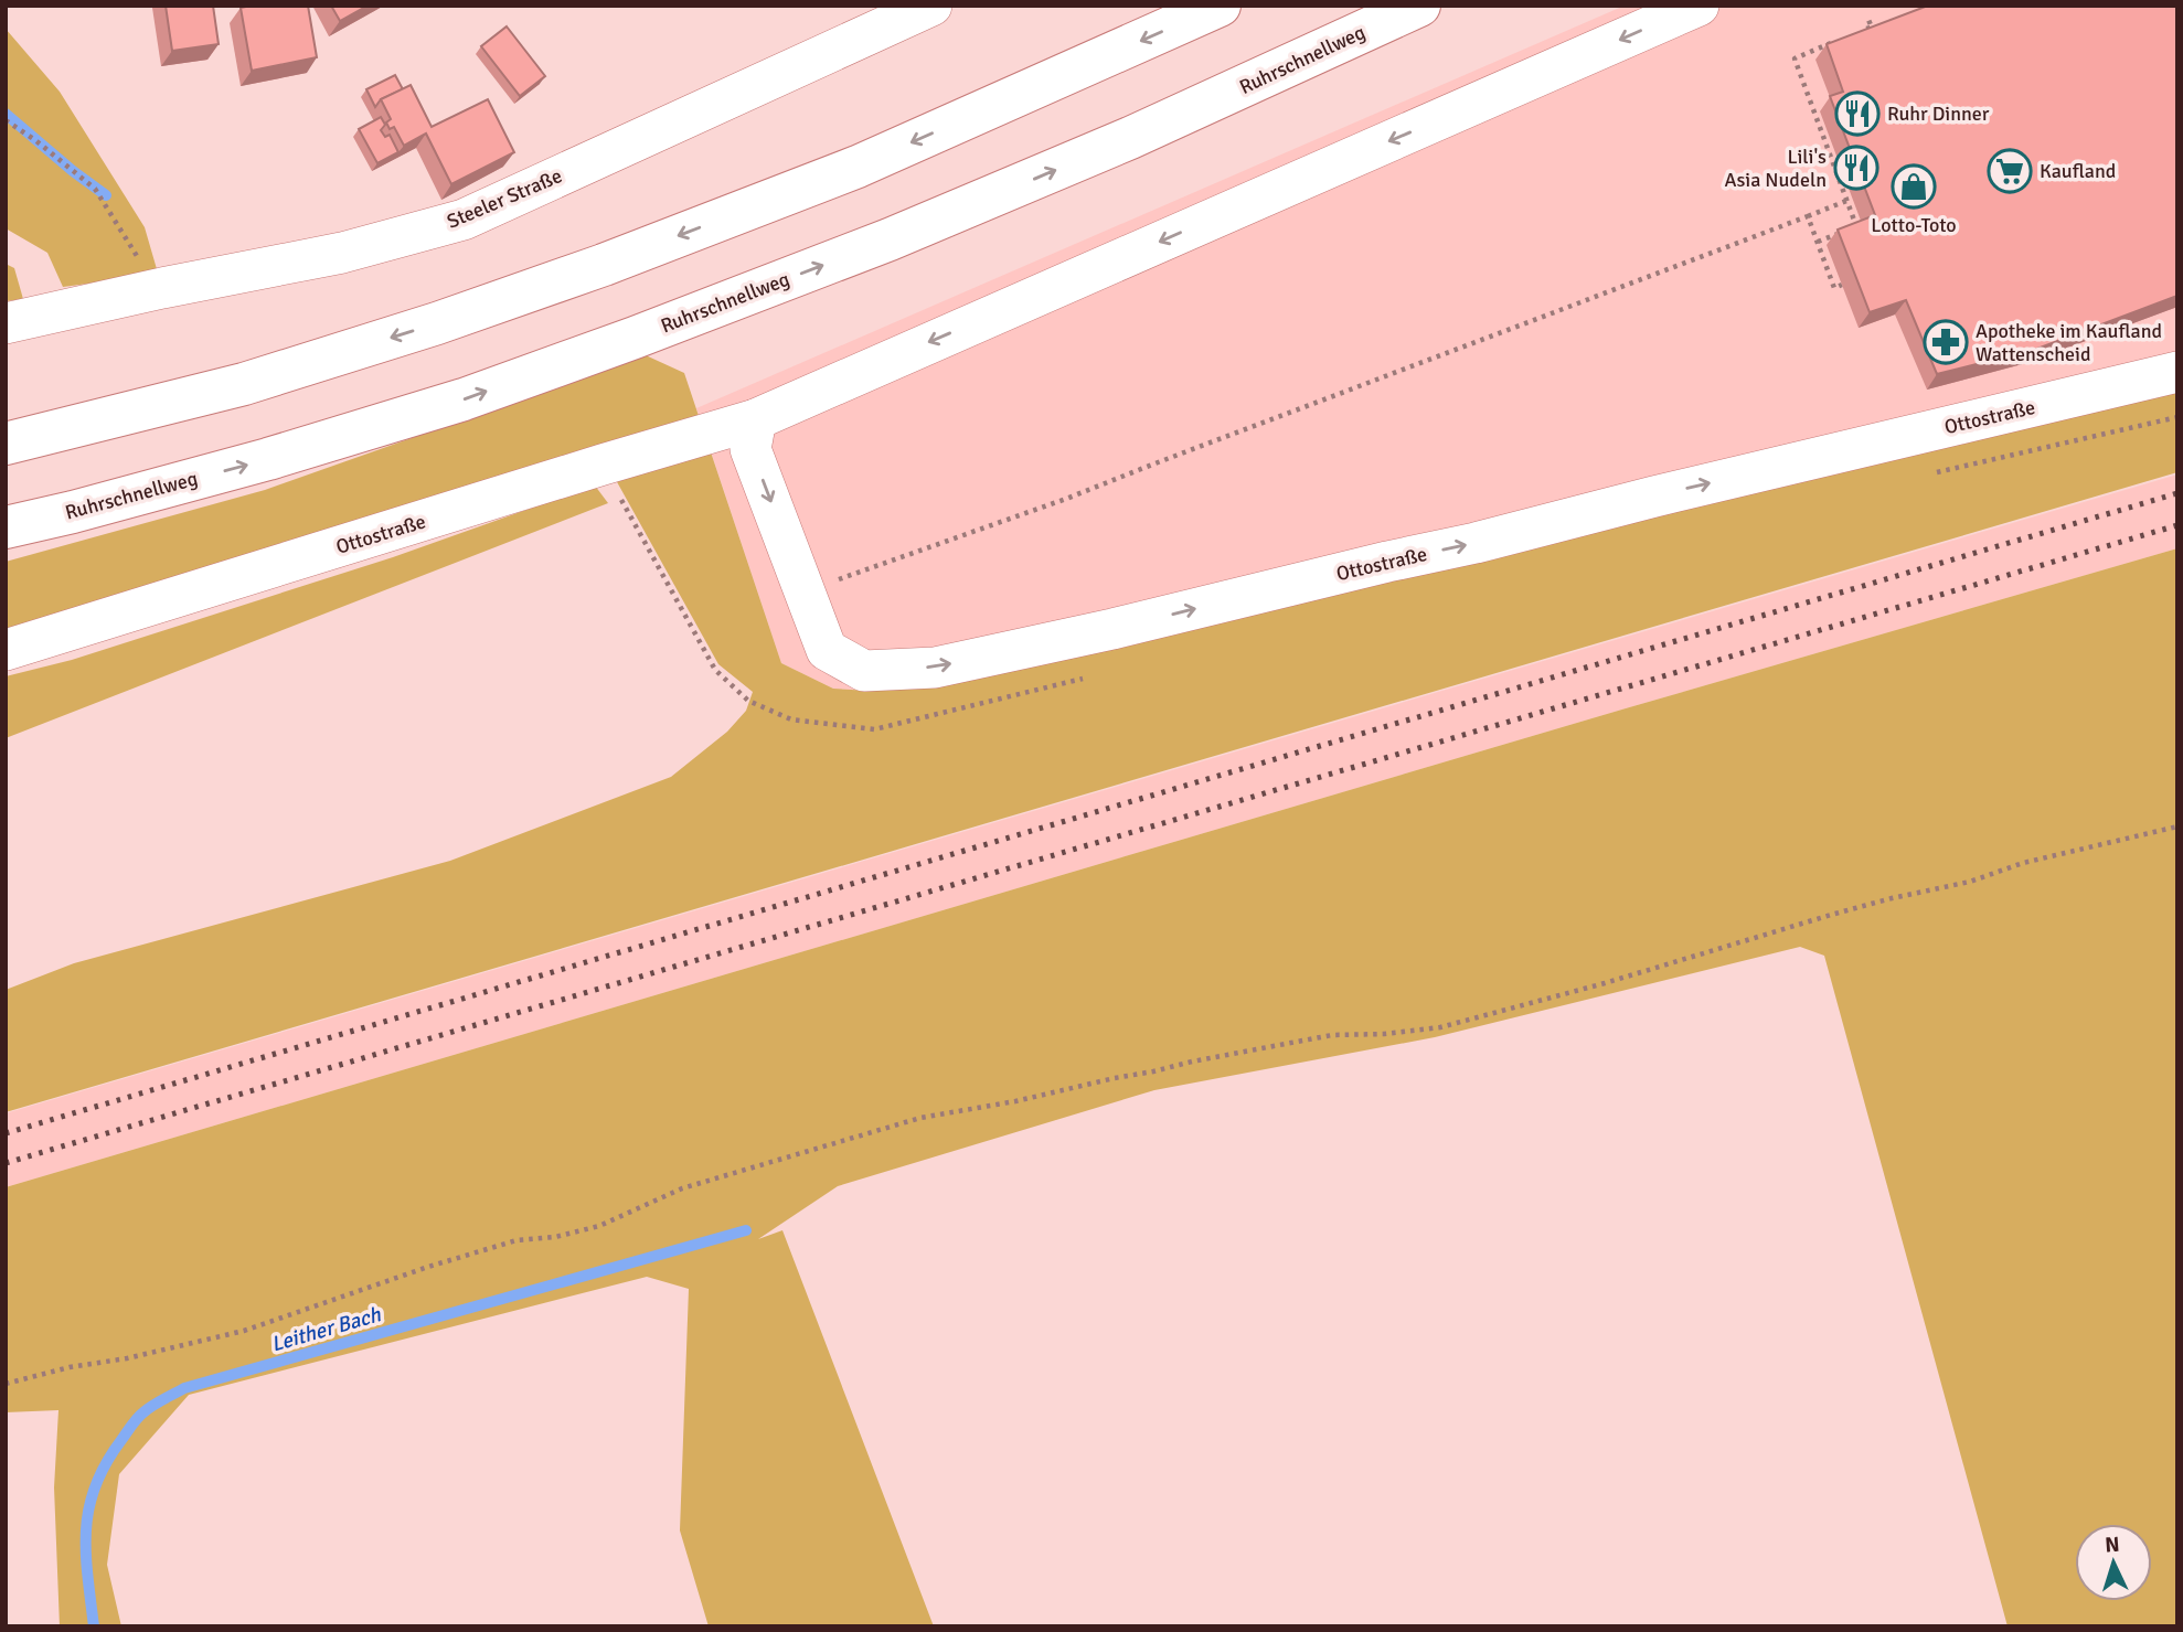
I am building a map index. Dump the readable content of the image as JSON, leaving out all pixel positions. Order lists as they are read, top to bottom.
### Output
{
  "streets": {
    "highway": ["Ruhrschnellweg"],
    "street": ["Steeler Straße", "Ottostraße"]
  },
  "water": ["Leither Bach"],
  "places": {
    "restaurant": ["Ruhr Dinner", "Lili's Asia Nudeln"],
    "supermarket": ["Kaufland"],
    "shop": ["Lotto-Toto"],
    "pharmacy": ["Apotheke im Kaufland Wattenscheid"]
  },
  "north": "top"
}
